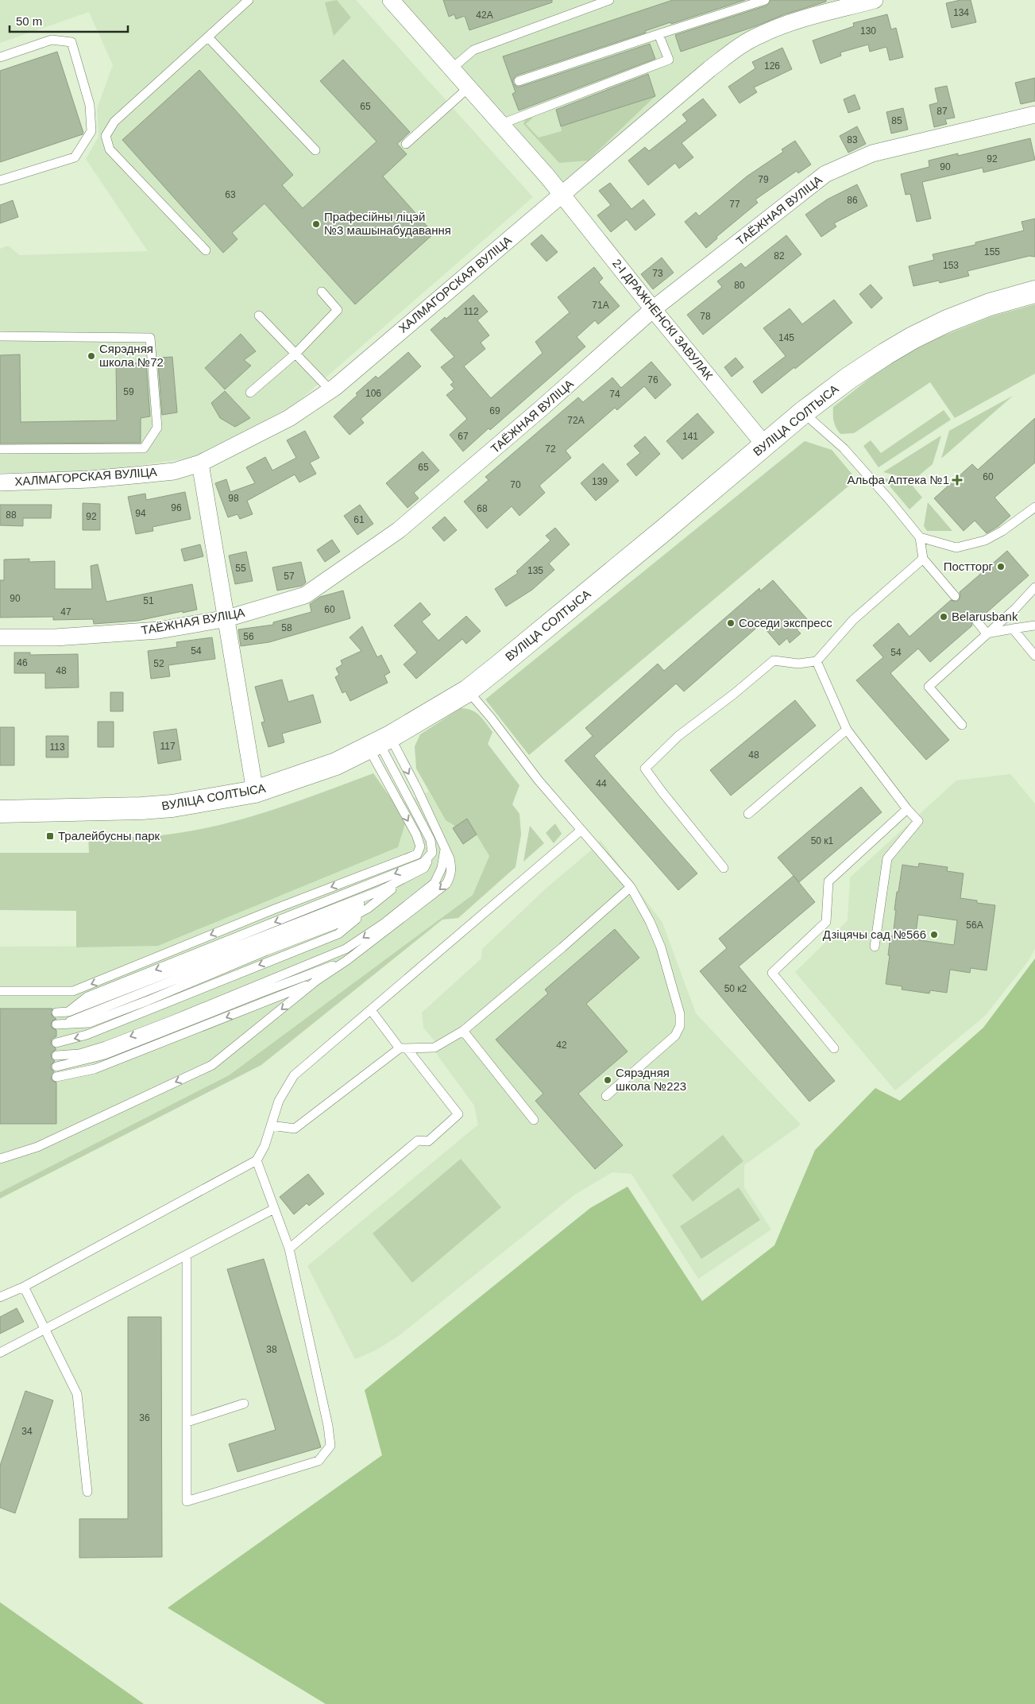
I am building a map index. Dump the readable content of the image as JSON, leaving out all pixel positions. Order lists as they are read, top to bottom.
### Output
{
  "streets": {
    "main road": ["ВУЛІЦА СОЛТЫСА"],
    "street": ["ТАЁЖНАЯ ВУЛІЦА", "ХАЛМАГОРСКАЯ ВУЛІЦА", "2-І ДРАЖНЕНСКІ ЗАВУЛАК"]
  },
  "crossings": [
    ["ТАЁЖНАЯ ВУЛІЦА", "2-І ДРАЖНЕНСКІ ЗАВУЛАК"],
    ["ХАЛМАГОРСКАЯ ВУЛІЦА", "2-І ДРАЖНЕНСКІ ЗАВУЛАК"],
    ["2-І ДРАЖНЕНСКІ ЗАВУЛАК", "ВУЛІЦА СОЛТЫСА"]
  ],
  "places": {
    "other": [
      "Прафесійны ліцэй №3 машынабудавання",
      "Сярэдняя школа №72",
      "Постторг",
      "Belarusbank",
      "Соседи экспресс",
      "Дзіцячы сад №566",
      "Сярэдняя школа №223"
    ],
    "health": ["Альфа Аптека №1"],
    "transit": ["Тралейбусны парк"]
  },
  "house_numbers": [
    "134",
    "42А",
    "130",
    "126",
    "65",
    "87",
    "85",
    "83",
    "92",
    "90",
    "79",
    "63",
    "86",
    "77",
    "155",
    "82",
    "153",
    "73",
    "80",
    "71А",
    "112",
    "78",
    "145",
    "76",
    "59",
    "106",
    "74",
    "69",
    "72А",
    "67",
    "141",
    "72",
    "65",
    "60",
    "139",
    "70",
    "98",
    "96",
    "68",
    "94",
    "88",
    "92",
    "61",
    "55",
    "135",
    "57",
    "90",
    "51",
    "60",
    "47",
    "58",
    "56",
    "54",
    "54",
    "46",
    "52",
    "48",
    "117",
    "113",
    "48",
    "44",
    "50 к1",
    "56А",
    "50 к2",
    "42",
    "38",
    "36",
    "34"
  ],
  "scale_bar": "50 m"
}
